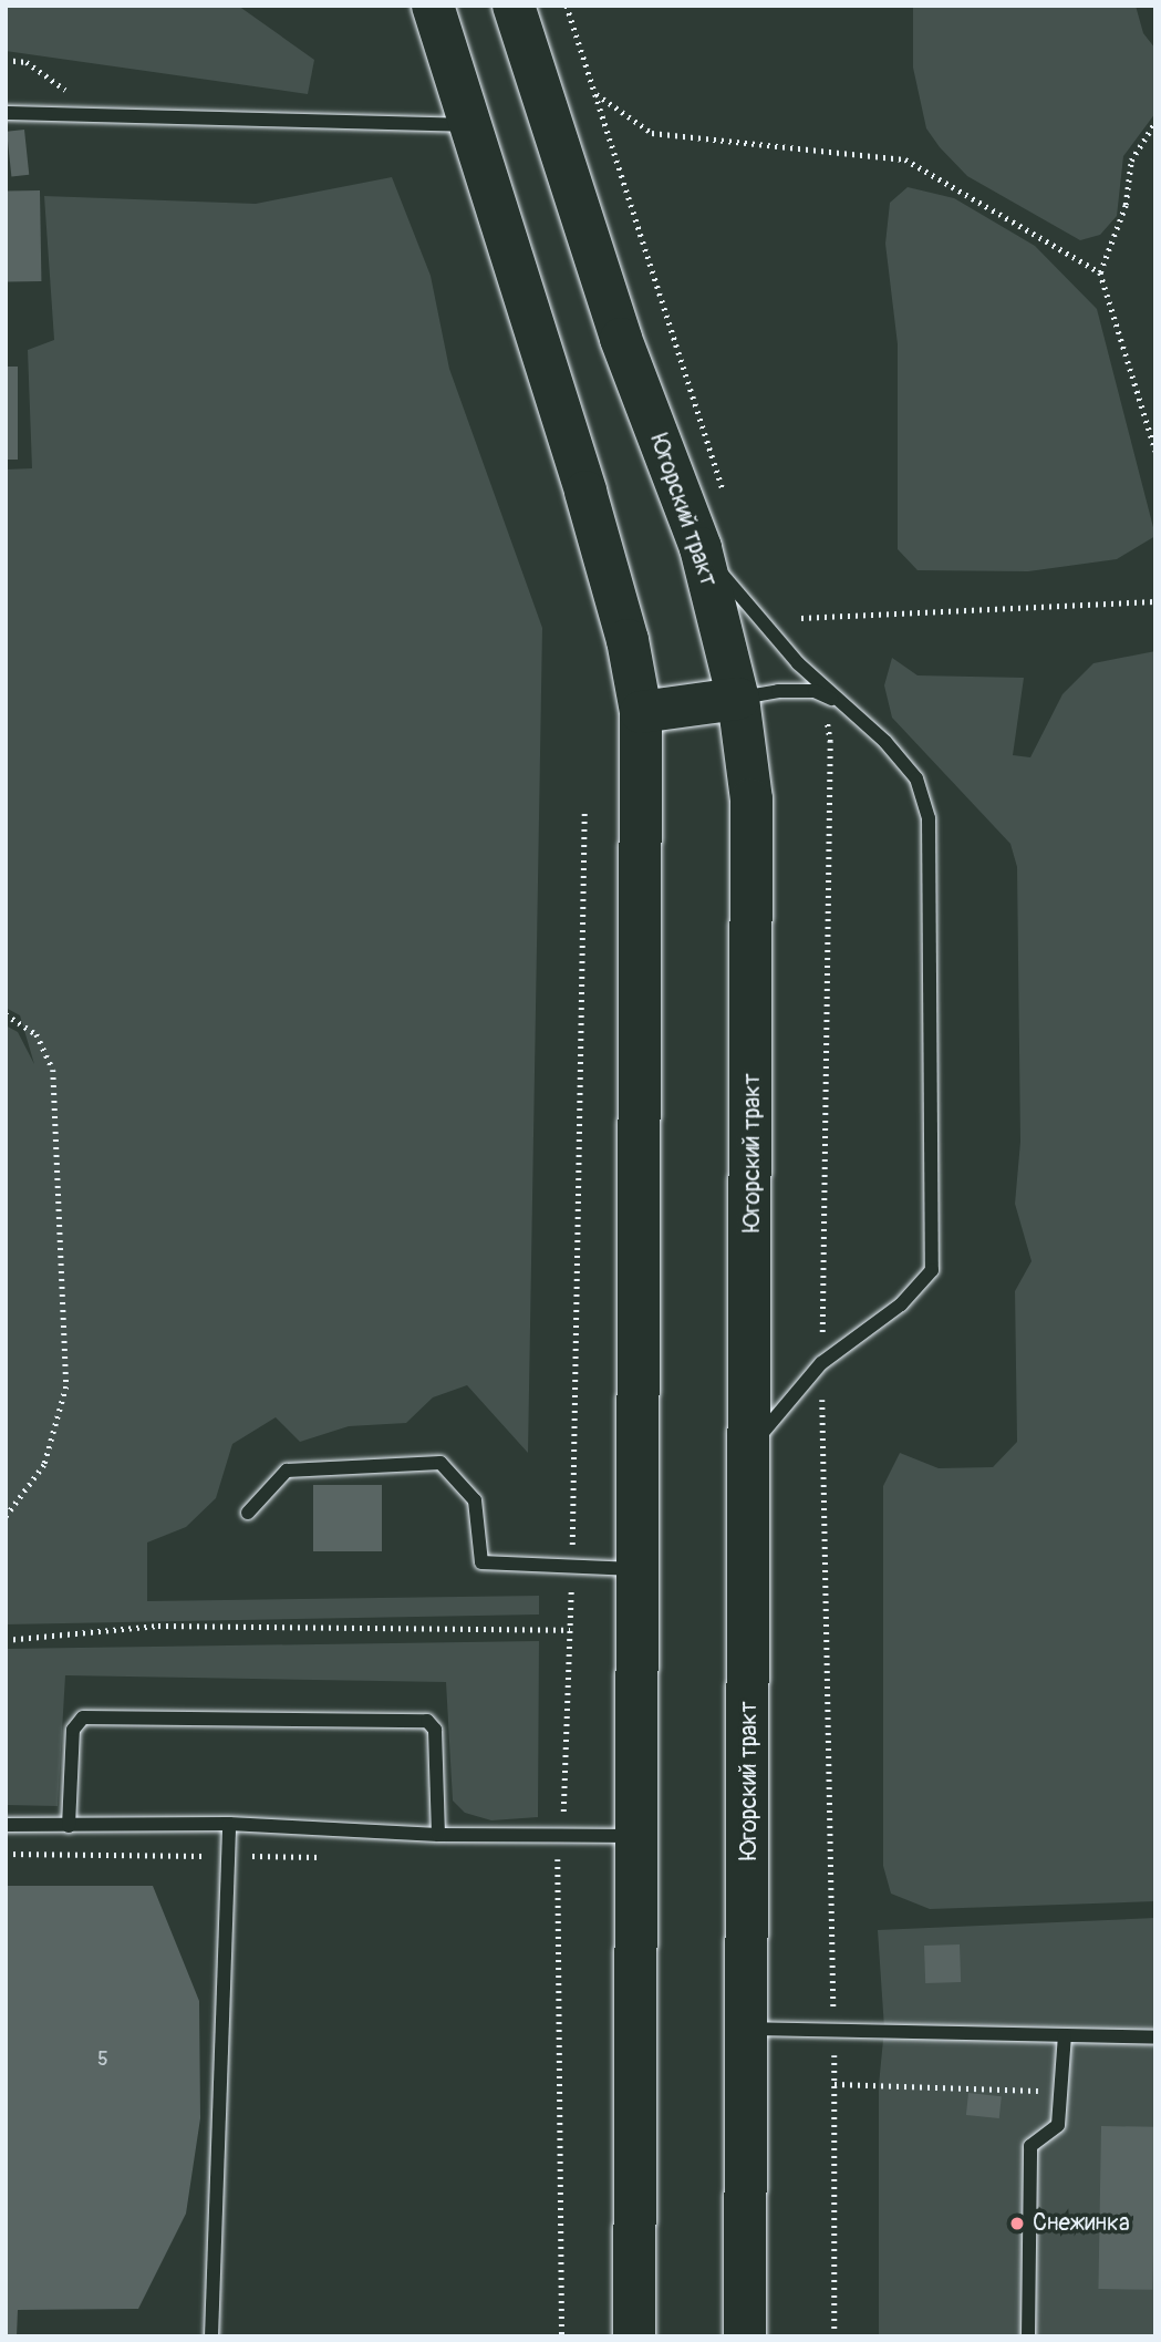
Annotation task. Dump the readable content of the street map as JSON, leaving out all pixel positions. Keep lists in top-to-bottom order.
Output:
{
  "streets": {
    "main road": ["Югорский тракт"]
  },
  "places": ["Снежинка"],
  "house_numbers": ["5"]
}
